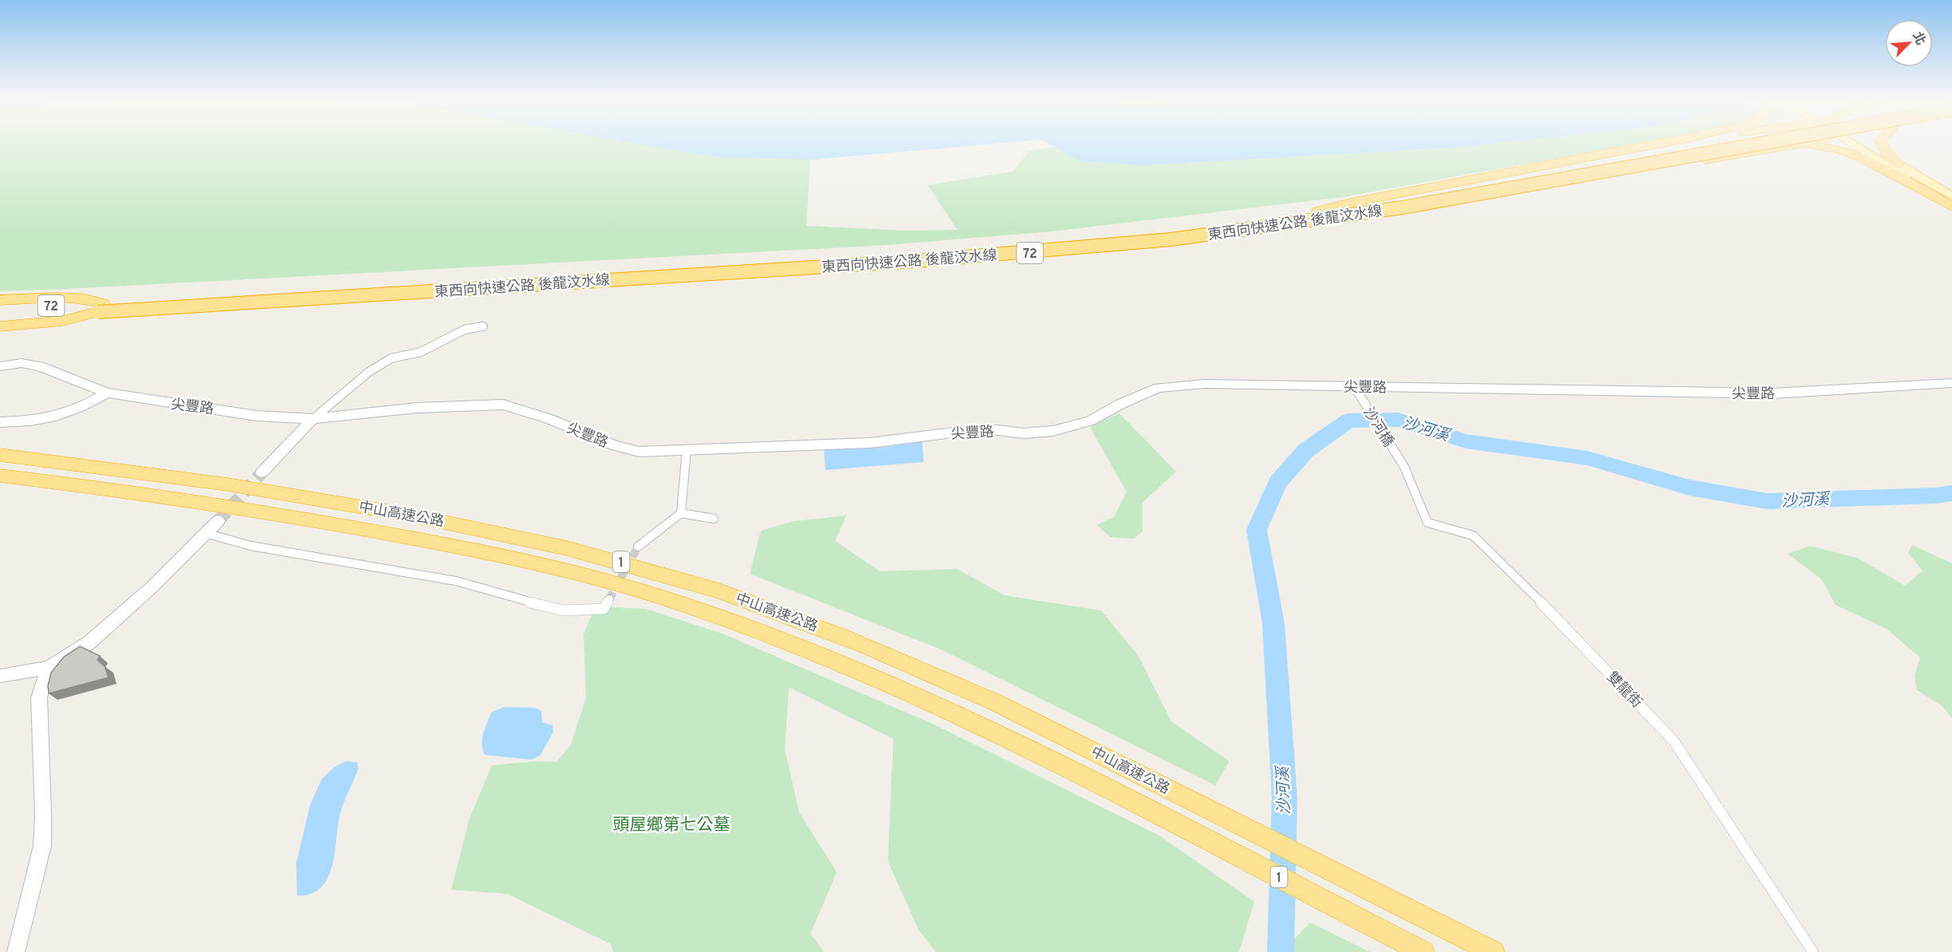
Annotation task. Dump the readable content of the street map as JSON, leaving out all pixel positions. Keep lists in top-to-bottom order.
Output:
{
  "streets": {
    "highway": [
      "東西向快速公路 後龍汶水線",
      "72",
      "中山高速公路",
      "1"
    ],
    "street": ["尖豐路", "沙河橋", "雙龍街"]
  },
  "crossings": [
    ["尖豐路", "沙河橋"],
    ["沙河橋", "雙龍街"]
  ],
  "water": ["沙河溪"],
  "parks": ["頭屋鄉第七公墓"],
  "north": "top right"
}
